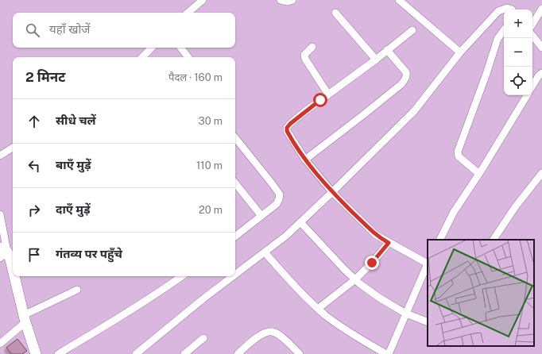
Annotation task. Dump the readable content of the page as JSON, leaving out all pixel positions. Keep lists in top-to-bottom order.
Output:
{
  "page": {
    "map_buttons": ["+", "−"],
    "search": "यहाँ खोजें",
    "heading": ["2 मिनट", "पैदल · 160 m"],
    "list": [
      ["सीधे चलें", "30 m"],
      ["बाएँ मुड़ें", "110 m"],
      ["दाएँ मुड़ें", "20 m"],
      "गंतव्य पर पहुँचे"
    ]
  }
}
